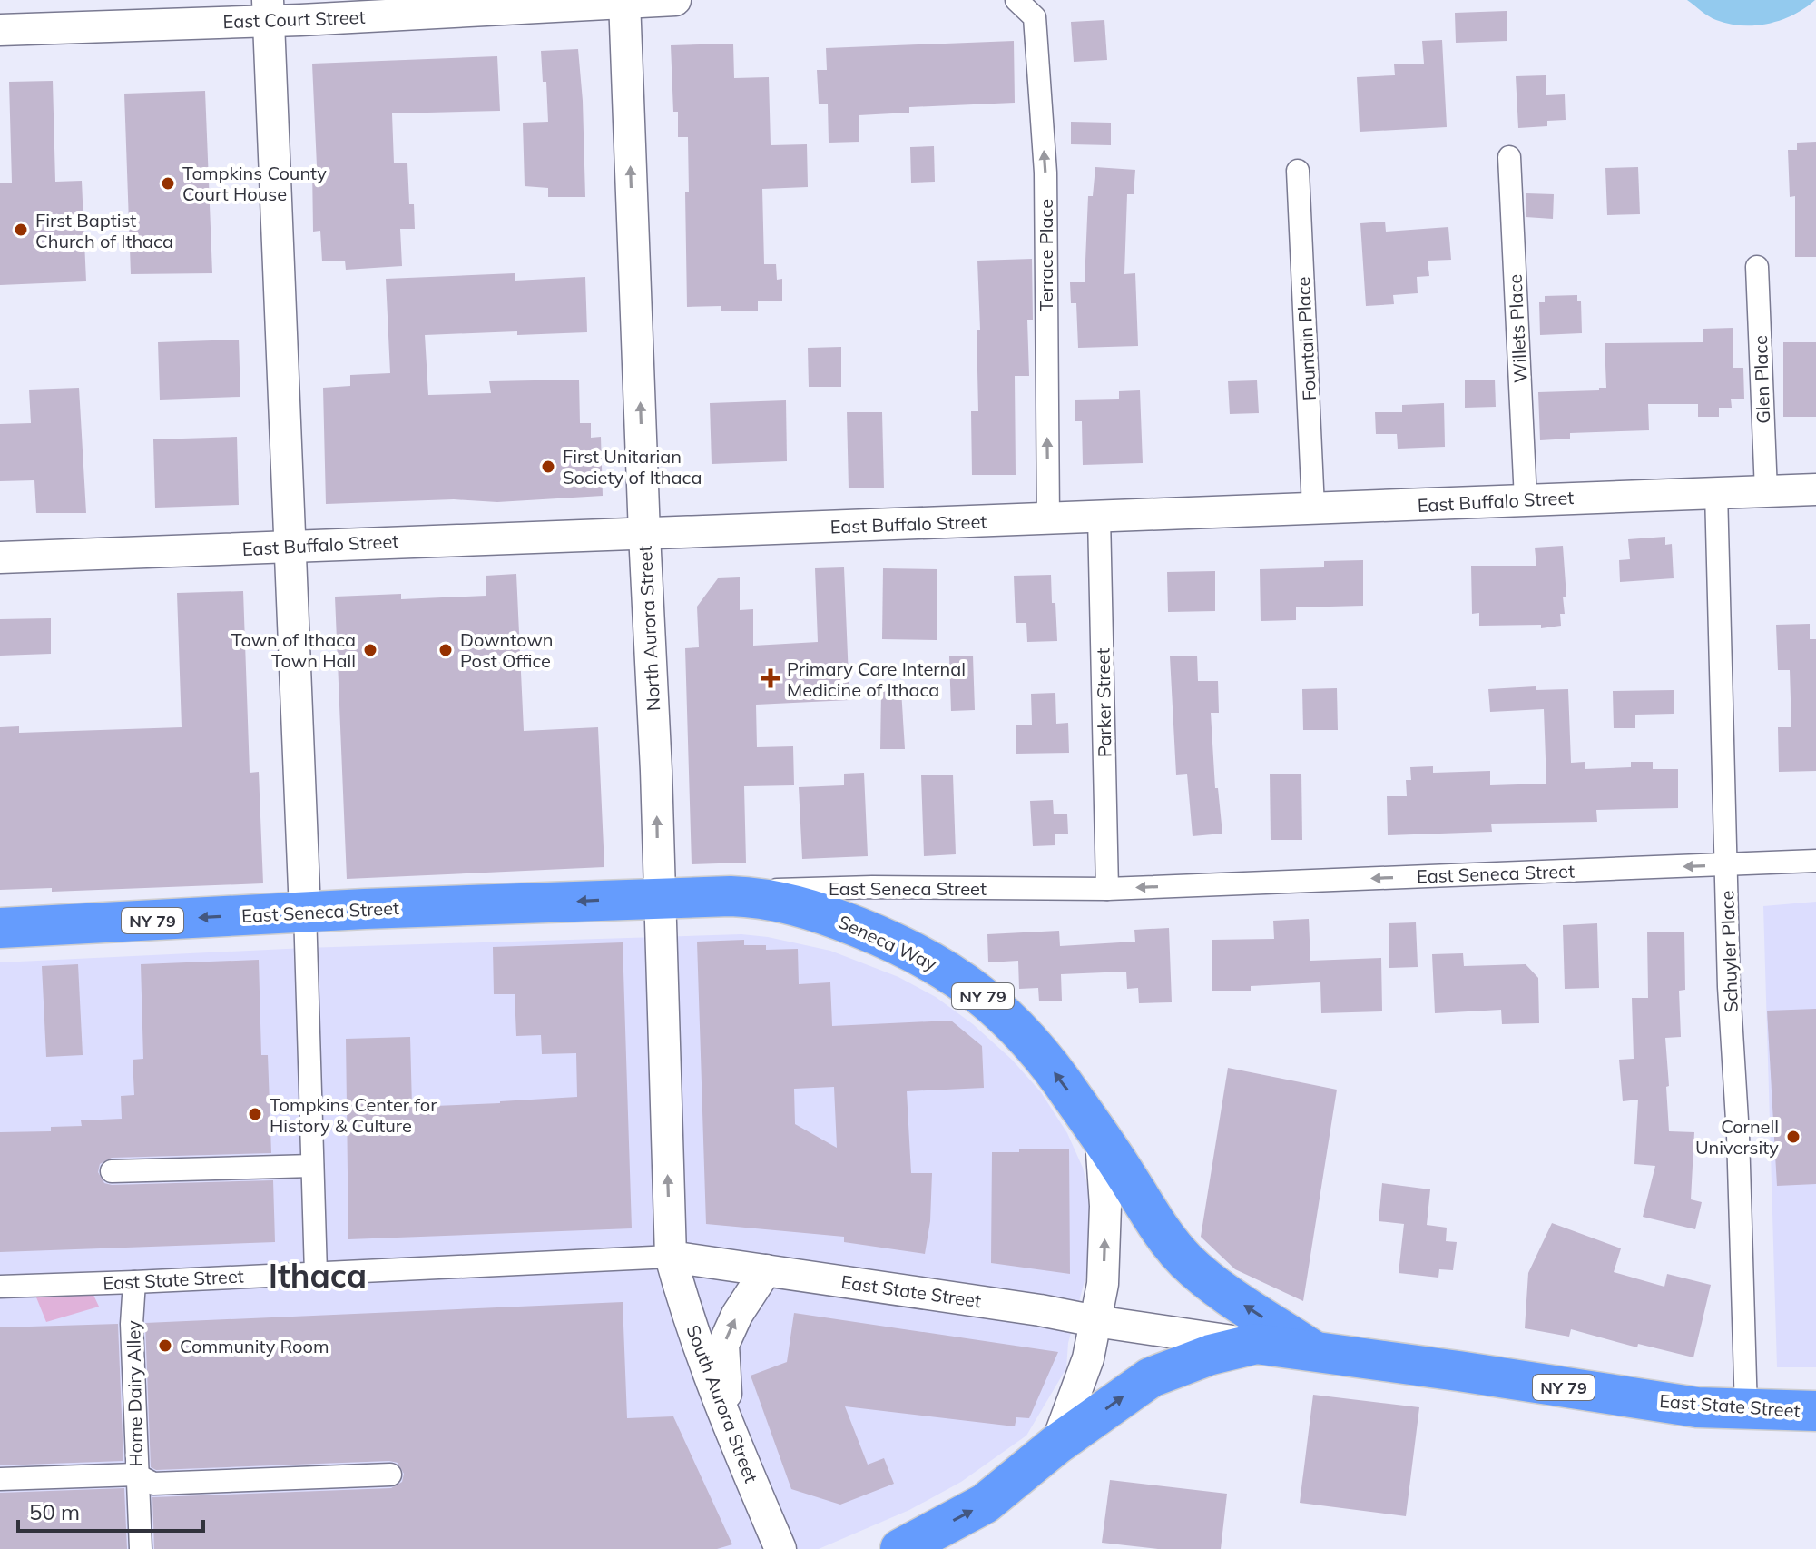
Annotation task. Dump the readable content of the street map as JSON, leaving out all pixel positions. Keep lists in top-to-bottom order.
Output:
{
  "streets": {
    "highway": [
      "East Seneca Street",
      "NY 79",
      "Seneca Way",
      "East State Street"
    ],
    "street": [
      "East Court Street",
      "Terrace Place",
      "Willets Place",
      "Fountain Place",
      "Glen Place",
      "East Buffalo Street",
      "North Aurora Street",
      "Parker Street",
      "Schuyler Place",
      "Home Dairy Alley",
      "South Aurora Street"
    ]
  },
  "crossings": [
    ["East Court Street", "North Aurora Street"],
    ["Terrace Place", "East Buffalo Street"],
    ["Willets Place", "East Buffalo Street"],
    ["Fountain Place", "East Buffalo Street"],
    ["Glen Place", "East Buffalo Street"],
    ["East Buffalo Street", "North Aurora Street"],
    ["East Buffalo Street", "Parker Street"],
    ["East Buffalo Street", "Schuyler Place"],
    ["North Aurora Street", "East Seneca Street"],
    ["North Aurora Street", "East State Street"],
    ["North Aurora Street", "South Aurora Street"],
    ["Parker Street", "East Seneca Street"],
    ["East Seneca Street", "Seneca Way"],
    ["East Seneca Street", "Schuyler Place"],
    ["NY 79", "East State Street"],
    ["Seneca Way", "East State Street"],
    ["Schuyler Place", "East State Street"],
    ["East State Street", "Home Dairy Alley"],
    ["East State Street", "South Aurora Street"]
  ],
  "one_way": [
    "Terrace Place",
    "North Aurora Street",
    "East Seneca Street",
    "Seneca Way"
  ],
  "districts": ["Ithaca"],
  "places": {
    "other": [
      "Tompkins County Court House",
      "First Baptist Church of Ithaca",
      "First Unitarian Society of Ithaca",
      "Town of Ithaca Town Hall",
      "Downtown Post Office",
      "Tompkins Center for History & Culture",
      "Cornell University",
      "Community Room"
    ],
    "health": ["Primary Care Internal Medicine of Ithaca"]
  },
  "scale_bar": "50 m"
}
